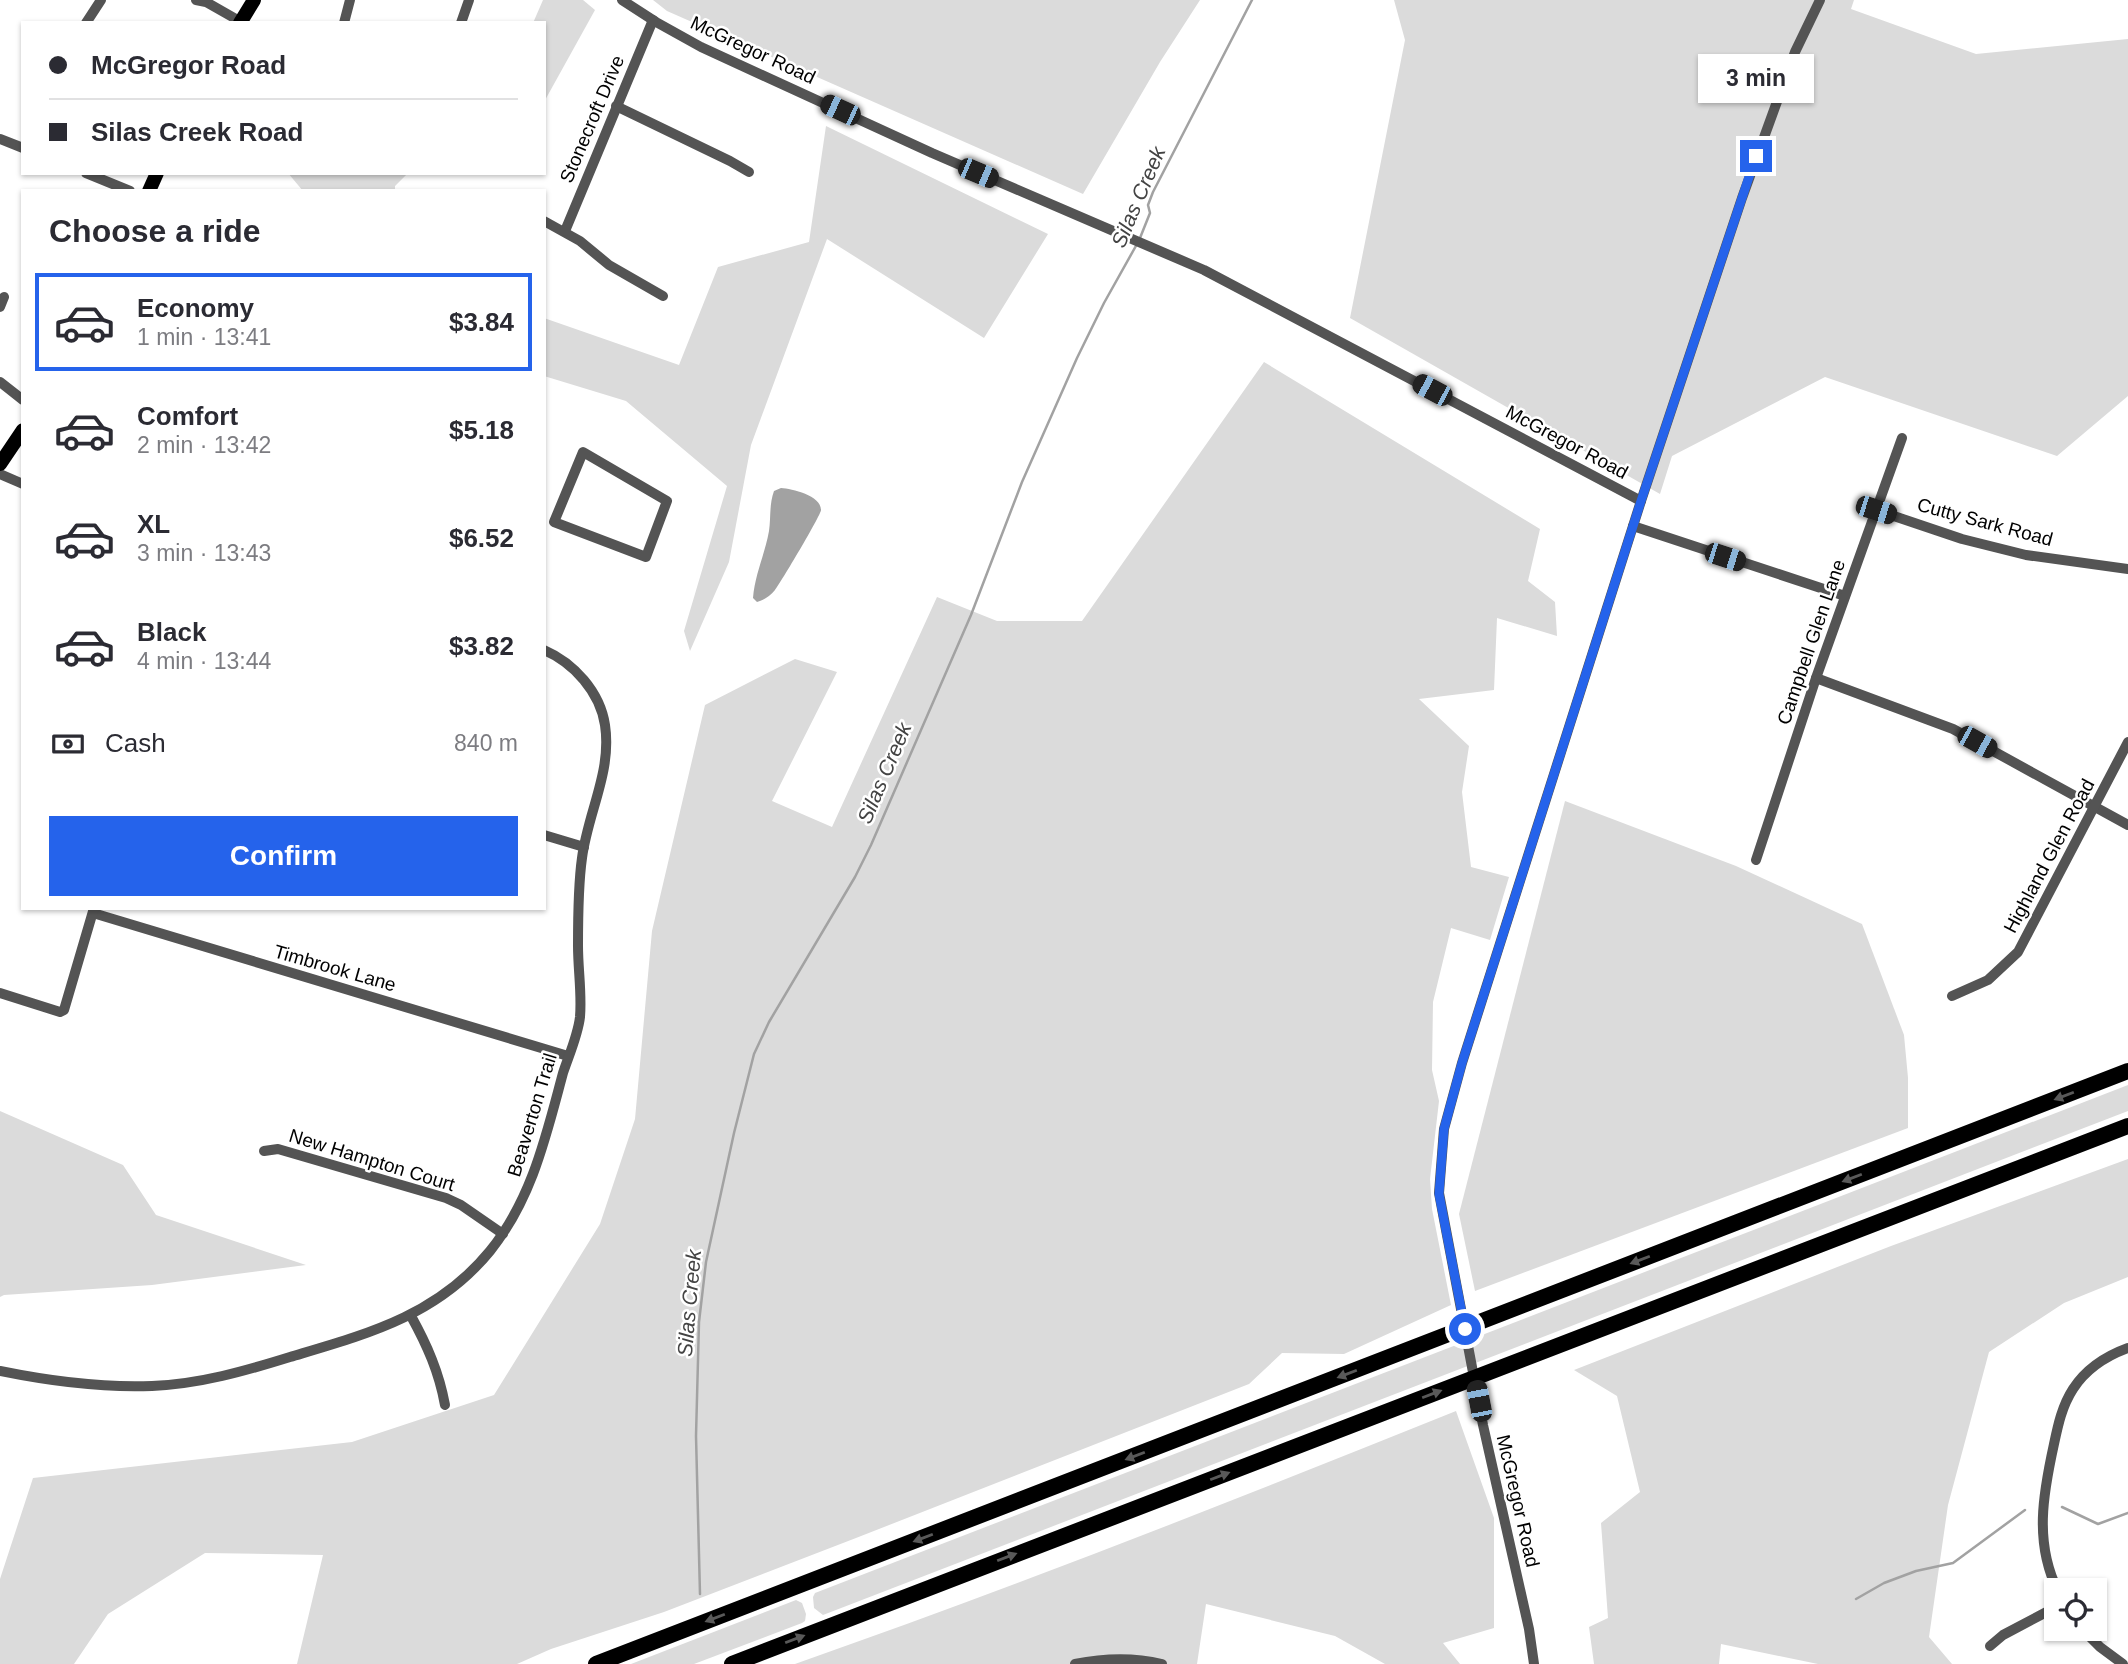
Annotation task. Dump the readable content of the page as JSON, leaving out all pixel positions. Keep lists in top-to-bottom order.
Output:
{
  "streets": {
    "street": [
      "McGregor Road",
      "Stonecroft Drive",
      "Cutty Sark Road",
      "Campbell Glen Lane",
      "Highland Glen Road",
      "Timbrook Lane",
      "Beaverton Trail",
      "New Hampton Court"
    ]
  },
  "crossings": [
    ["McGregor Road", "Stonecroft Drive"],
    ["Cutty Sark Road", "Campbell Glen Lane"],
    ["Timbrook Lane", "Beaverton Trail"],
    ["Beaverton Trail", "New Hampton Court"]
  ],
  "water": ["Silas Creek"],
  "page": {
    "banner": ["McGregor Road", "Silas Creek Road"],
    "bubble": "3 min",
    "heading": "Choose a ride",
    "list": [
      {
        "name": "Economy",
        "note": "1 min · 13:41",
        "value": "$3.84"
      },
      {
        "name": "Comfort",
        "note": "2 min · 13:42",
        "value": "$5.18"
      },
      {
        "name": "XL",
        "note": "3 min · 13:43",
        "value": "$6.52"
      },
      {
        "name": "Black",
        "note": "4 min · 13:44",
        "value": "$3.82"
      }
    ],
    "pay": ["Cash", "840 m"],
    "buttons": "Confirm"
  }
}
